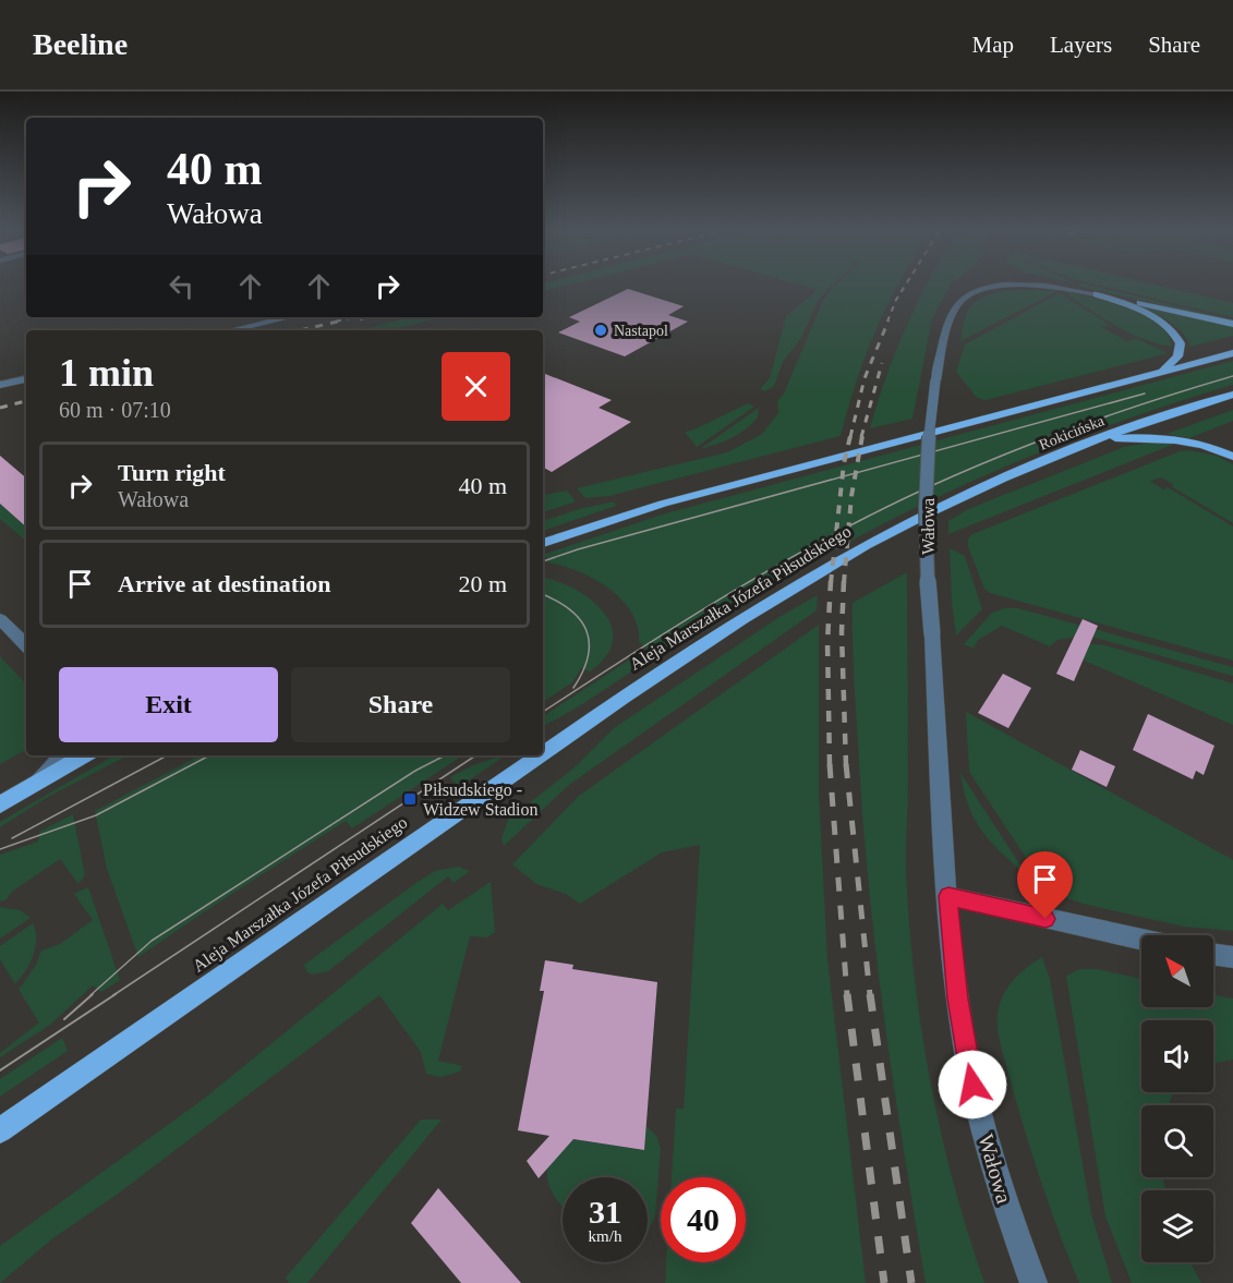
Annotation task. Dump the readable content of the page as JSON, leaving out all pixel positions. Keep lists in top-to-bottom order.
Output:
{
  "streets": {
    "main road": ["Rokicińska", "Aleja Marszałka Józefa Piłsudskiego"],
    "street": ["Wałowa"]
  },
  "crossings": [
    ["Rokicińska", "Aleja Marszałka Józefa Piłsudskiego"]
  ],
  "places": {
    "other": ["Nastapol"],
    "transit": ["Piłsudskiego - Widzew Stadion"]
  },
  "north": "top left",
  "page": {
    "header": "Beeline",
    "nav": ["Map", "Layers", "Share"],
    "turn": ["40 m", "Wałowa"],
    "heading": ["1 min", "60 m · 07:10"],
    "list": [
      {
        "name": "Turn right",
        "note": "Wałowa",
        "value": "40 m"
      },
      {
        "name": "Arrive at destination",
        "value": "20 m"
      }
    ],
    "buttons": ["Exit", "Share"],
    "speed": "31 km/h",
    "limit": "40"
  }
}
